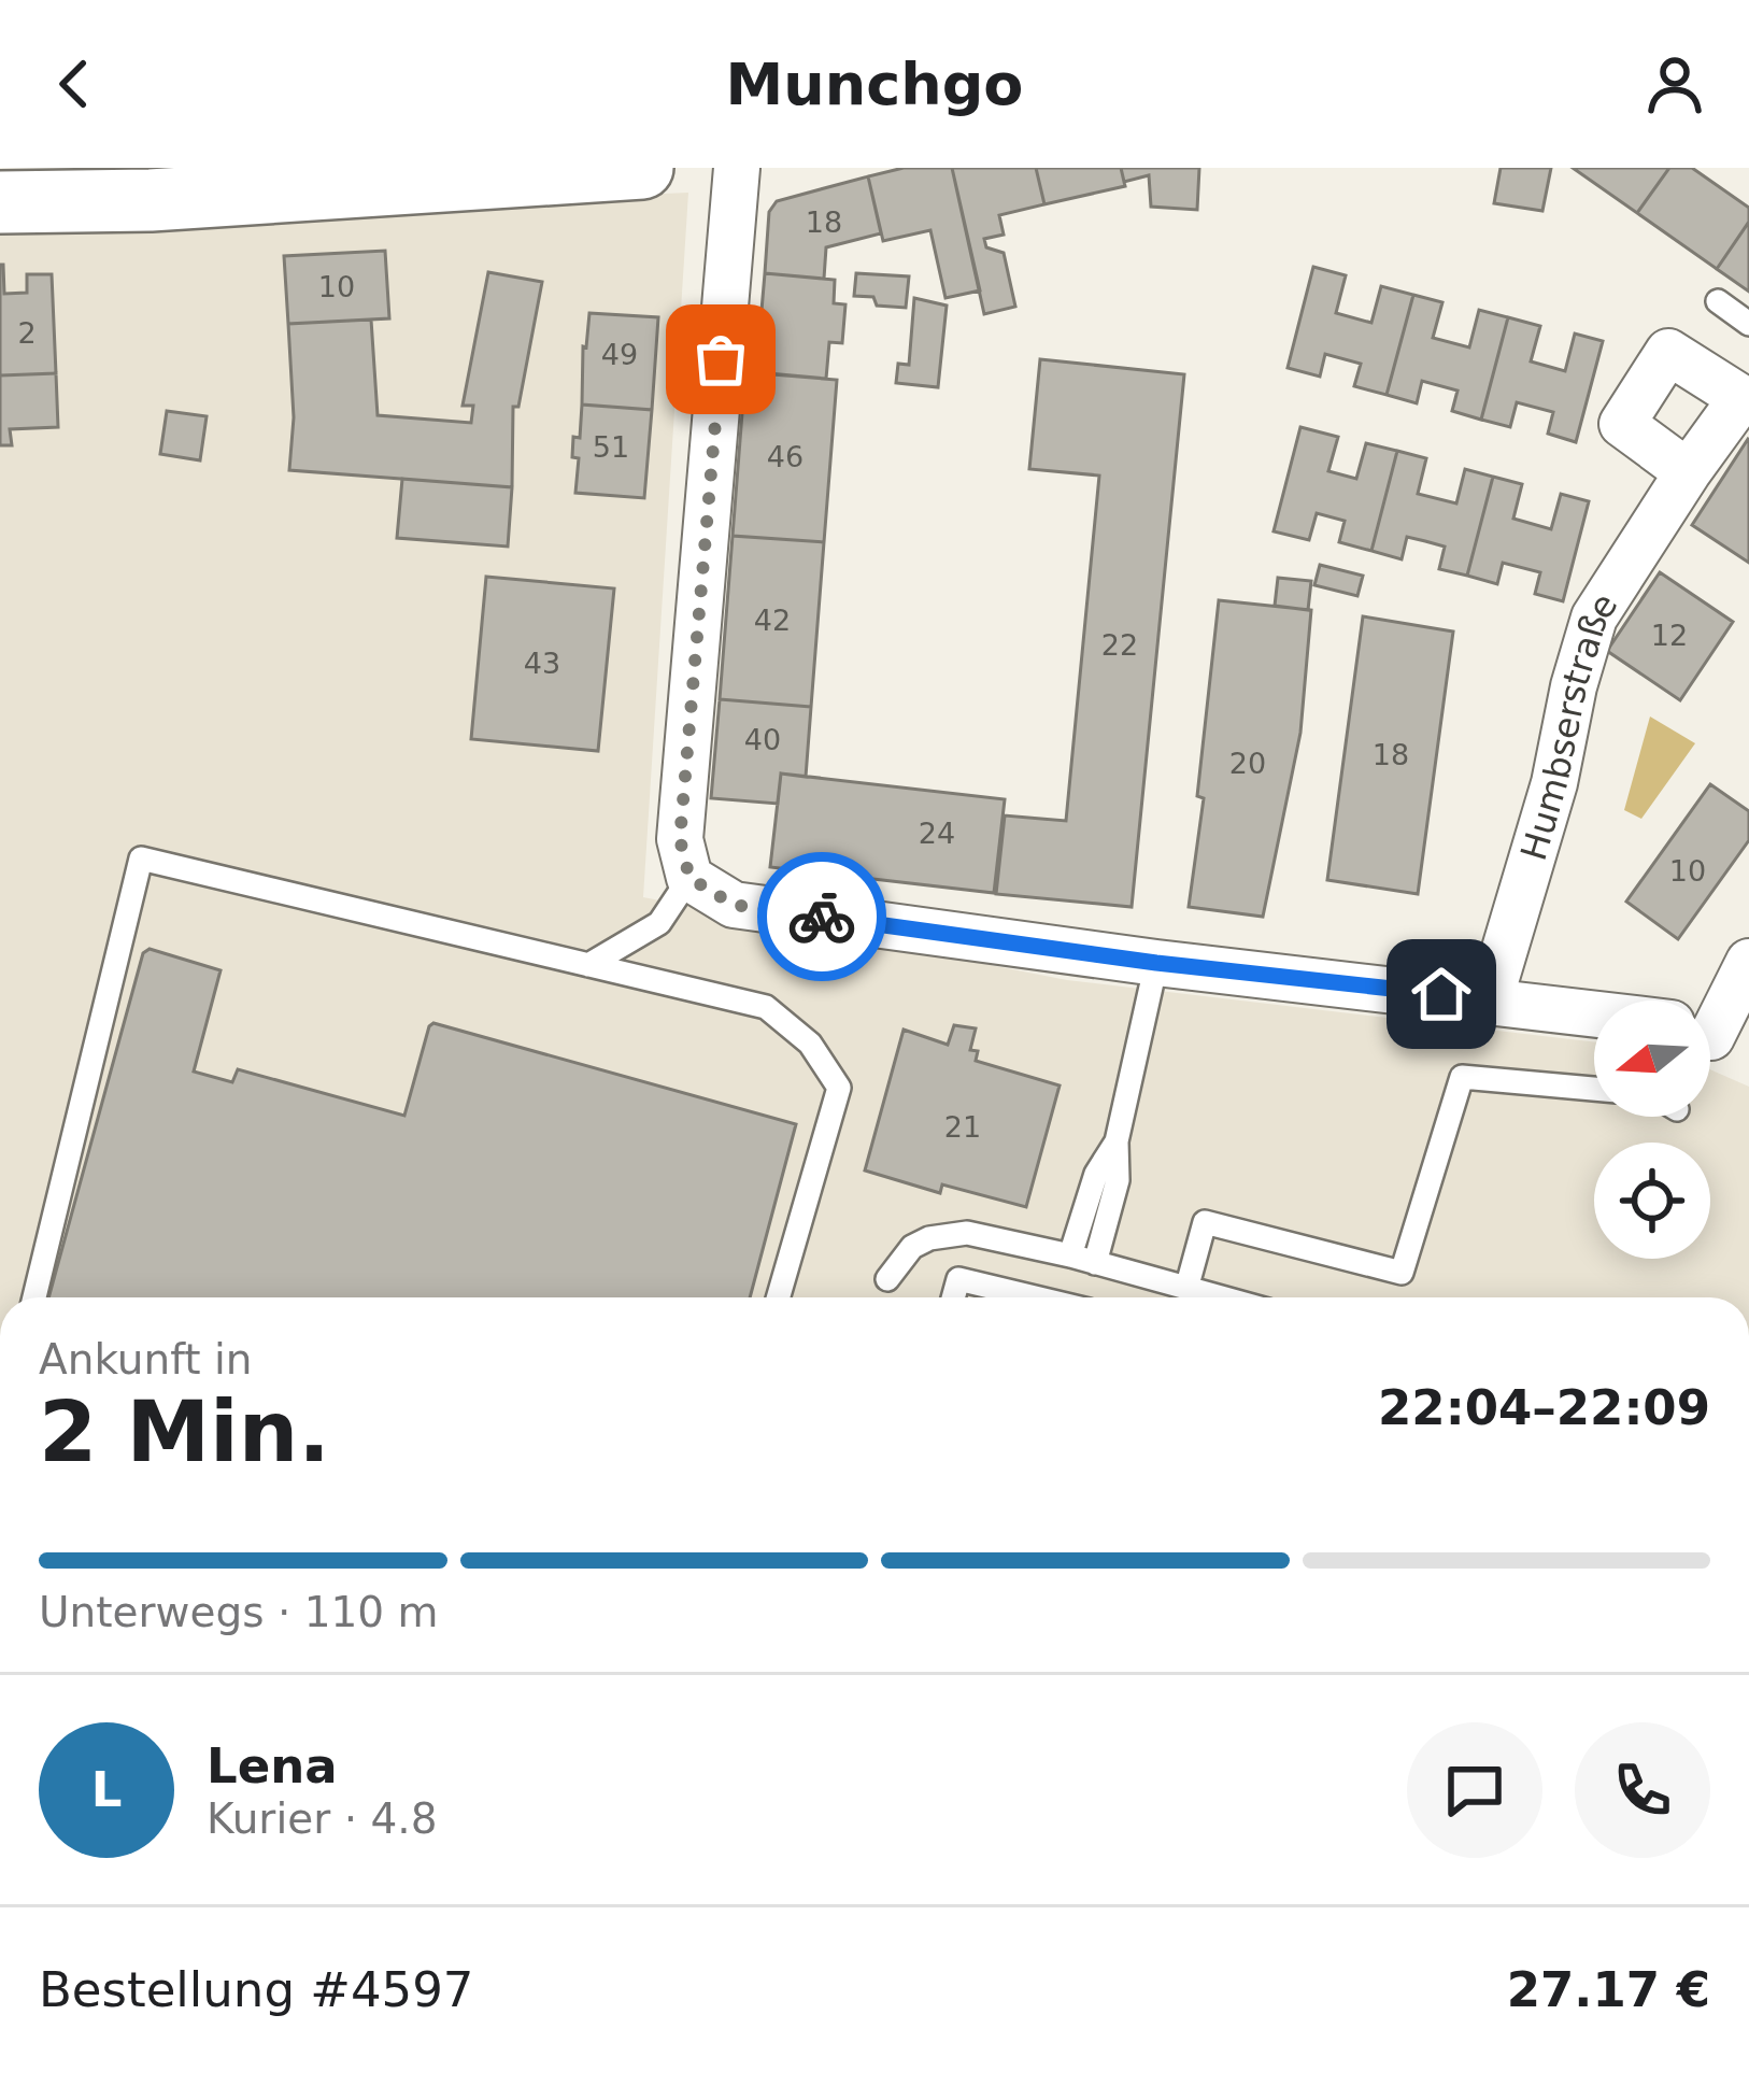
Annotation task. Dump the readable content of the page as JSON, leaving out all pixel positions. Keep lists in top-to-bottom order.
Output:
{
  "streets": {
    "street": ["Humbserstraße"]
  },
  "house_numbers": [
    "18",
    "10",
    "2",
    "49",
    "51",
    "46",
    "42",
    "12",
    "22",
    "43",
    "40",
    "18",
    "20",
    "24",
    "10",
    "21"
  ],
  "north": "left",
  "page": {
    "header": "Munchgo",
    "heading": ["2 Min.", "Ankunft in", "22:04–22:09"],
    "panel": [
      "Lena",
      "Kurier · 4.8",
      "Bestellung #4597",
      "27.17 €"
    ],
    "bar": "Unterwegs · 110 m",
    "round": "L"
  }
}
